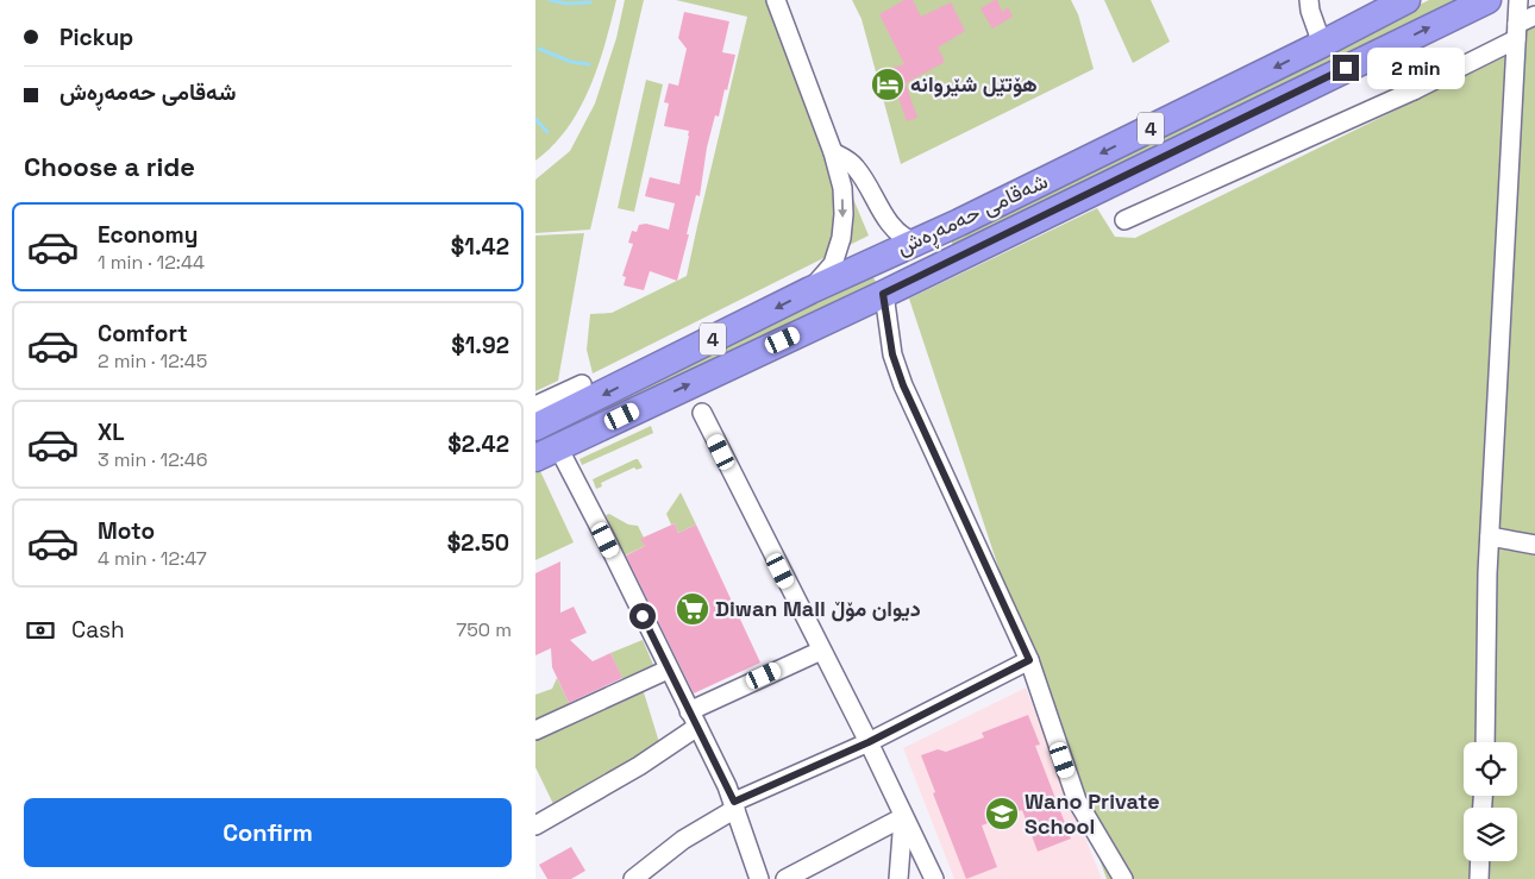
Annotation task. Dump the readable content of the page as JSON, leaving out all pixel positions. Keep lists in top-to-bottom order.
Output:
{
  "streets": {
    "highway": ["4", "شەقامی حەمەڕەش"]
  },
  "places": {
    "hotel": ["هۆتێل شێروانە"],
    "supermarket": ["Diwan Mall دیوان مۆڵ"],
    "school or university": ["Wano Private School"]
  },
  "page": {
    "banner": ["Pickup", "شەقامی حەمەڕەش"],
    "bubble": "2 min",
    "heading": "Choose a ride",
    "list": [
      {
        "name": "Economy",
        "note": "1 min · 12:44",
        "value": "$1.42"
      },
      {
        "name": "Comfort",
        "note": "2 min · 12:45",
        "value": "$1.92"
      },
      {
        "name": "XL",
        "note": "3 min · 12:46",
        "value": "$2.42"
      },
      {
        "name": "Moto",
        "note": "4 min · 12:47",
        "value": "$2.50"
      }
    ],
    "pay": ["Cash", "750 m"],
    "buttons": "Confirm"
  }
}
